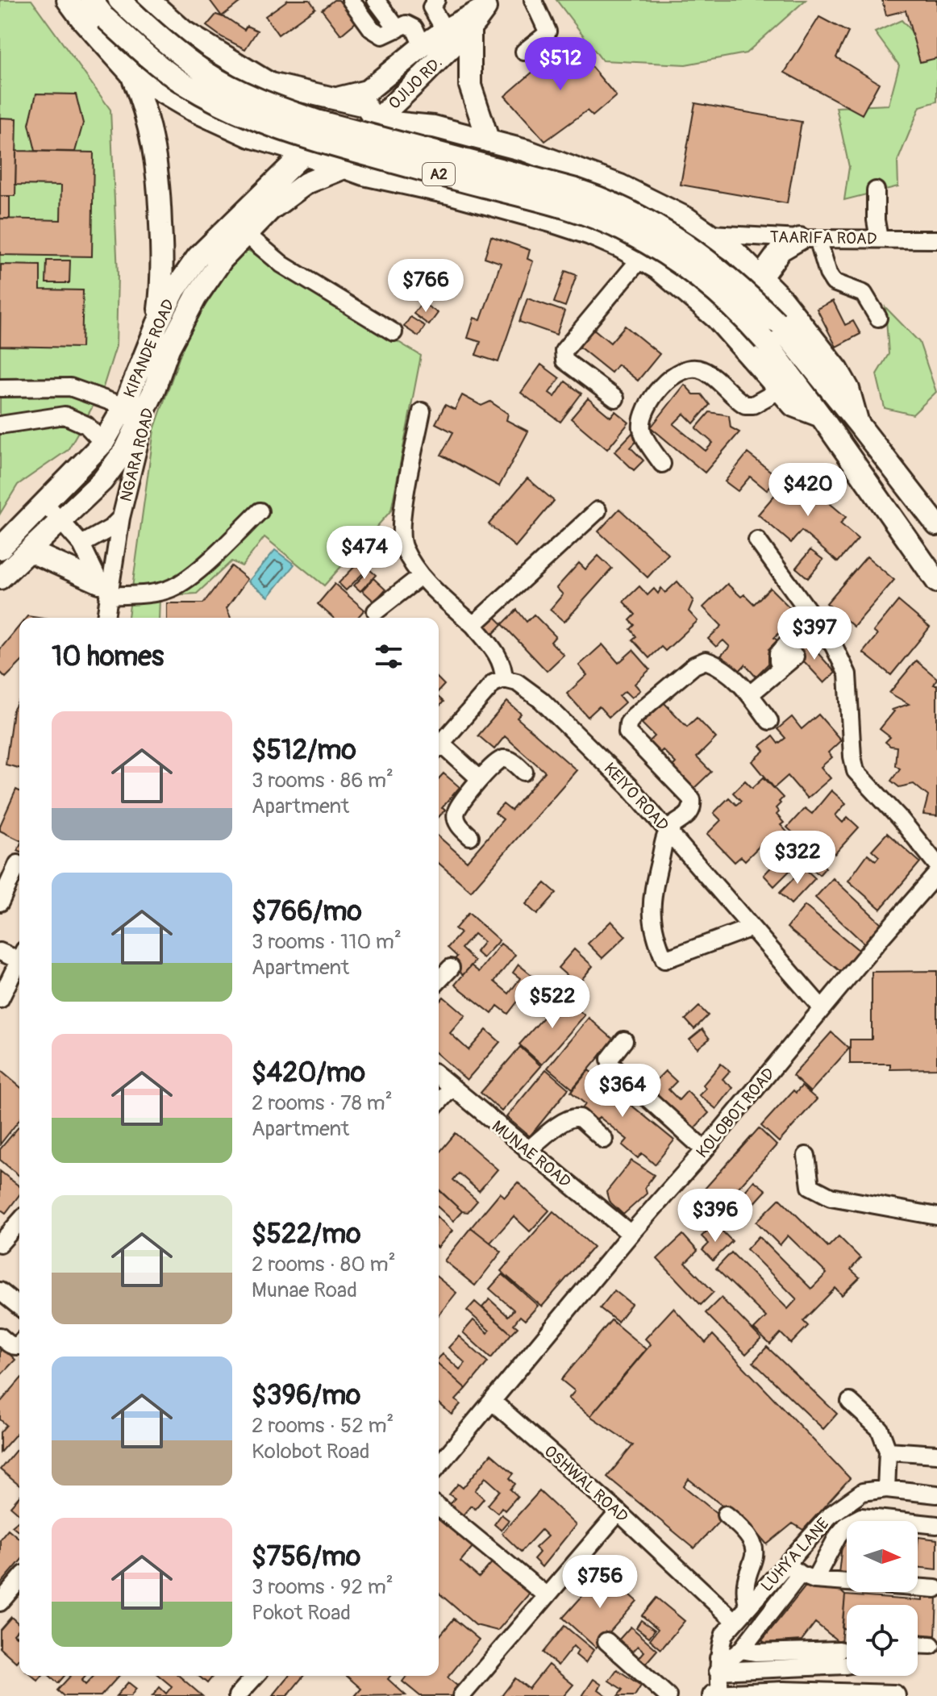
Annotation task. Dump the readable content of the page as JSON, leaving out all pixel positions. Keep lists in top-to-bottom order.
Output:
{
  "streets": {
    "main road": ["OJIJO RD.", "A2", "KIPANDE ROAD"],
    "street": [
      "TAARIFA ROAD",
      "NGARA ROAD",
      "KEIYO ROAD",
      "KOLOBOT ROAD",
      "MUNAE ROAD",
      "OSHWAL ROAD",
      "LUHYA LANE"
    ]
  },
  "crossings": [
    ["OJIJO RD.", "KIPANDE ROAD"],
    ["OJIJO RD.", "NGARA ROAD"],
    ["KIPANDE ROAD", "NGARA ROAD"],
    ["KEIYO ROAD", "KOLOBOT ROAD"],
    ["KOLOBOT ROAD", "MUNAE ROAD"],
    ["KOLOBOT ROAD", "OSHWAL ROAD"],
    ["OSHWAL ROAD", "LUHYA LANE"]
  ],
  "north": "right",
  "page": {
    "price": [
      "$512",
      "$766",
      "$420",
      "$474",
      "$397",
      "$322",
      "$522",
      "$364",
      "$396",
      "$756"
    ],
    "heading": "10 homes",
    "list": [
      {
        "name": "$512/mo",
        "note": "3 rooms · 86 m² · Apartment"
      },
      {
        "name": "$766/mo",
        "note": "3 rooms · 110 m² · Apartment"
      },
      {
        "name": "$420/mo",
        "note": "2 rooms · 78 m² · Apartment"
      },
      {
        "name": "$522/mo",
        "note": "2 rooms · 80 m² · Munae Road"
      },
      {
        "name": "$396/mo",
        "note": "2 rooms · 52 m² · Kolobot Road"
      },
      {
        "name": "$756/mo",
        "note": "3 rooms · 92 m² · Pokot Road"
      }
    ]
  }
}
